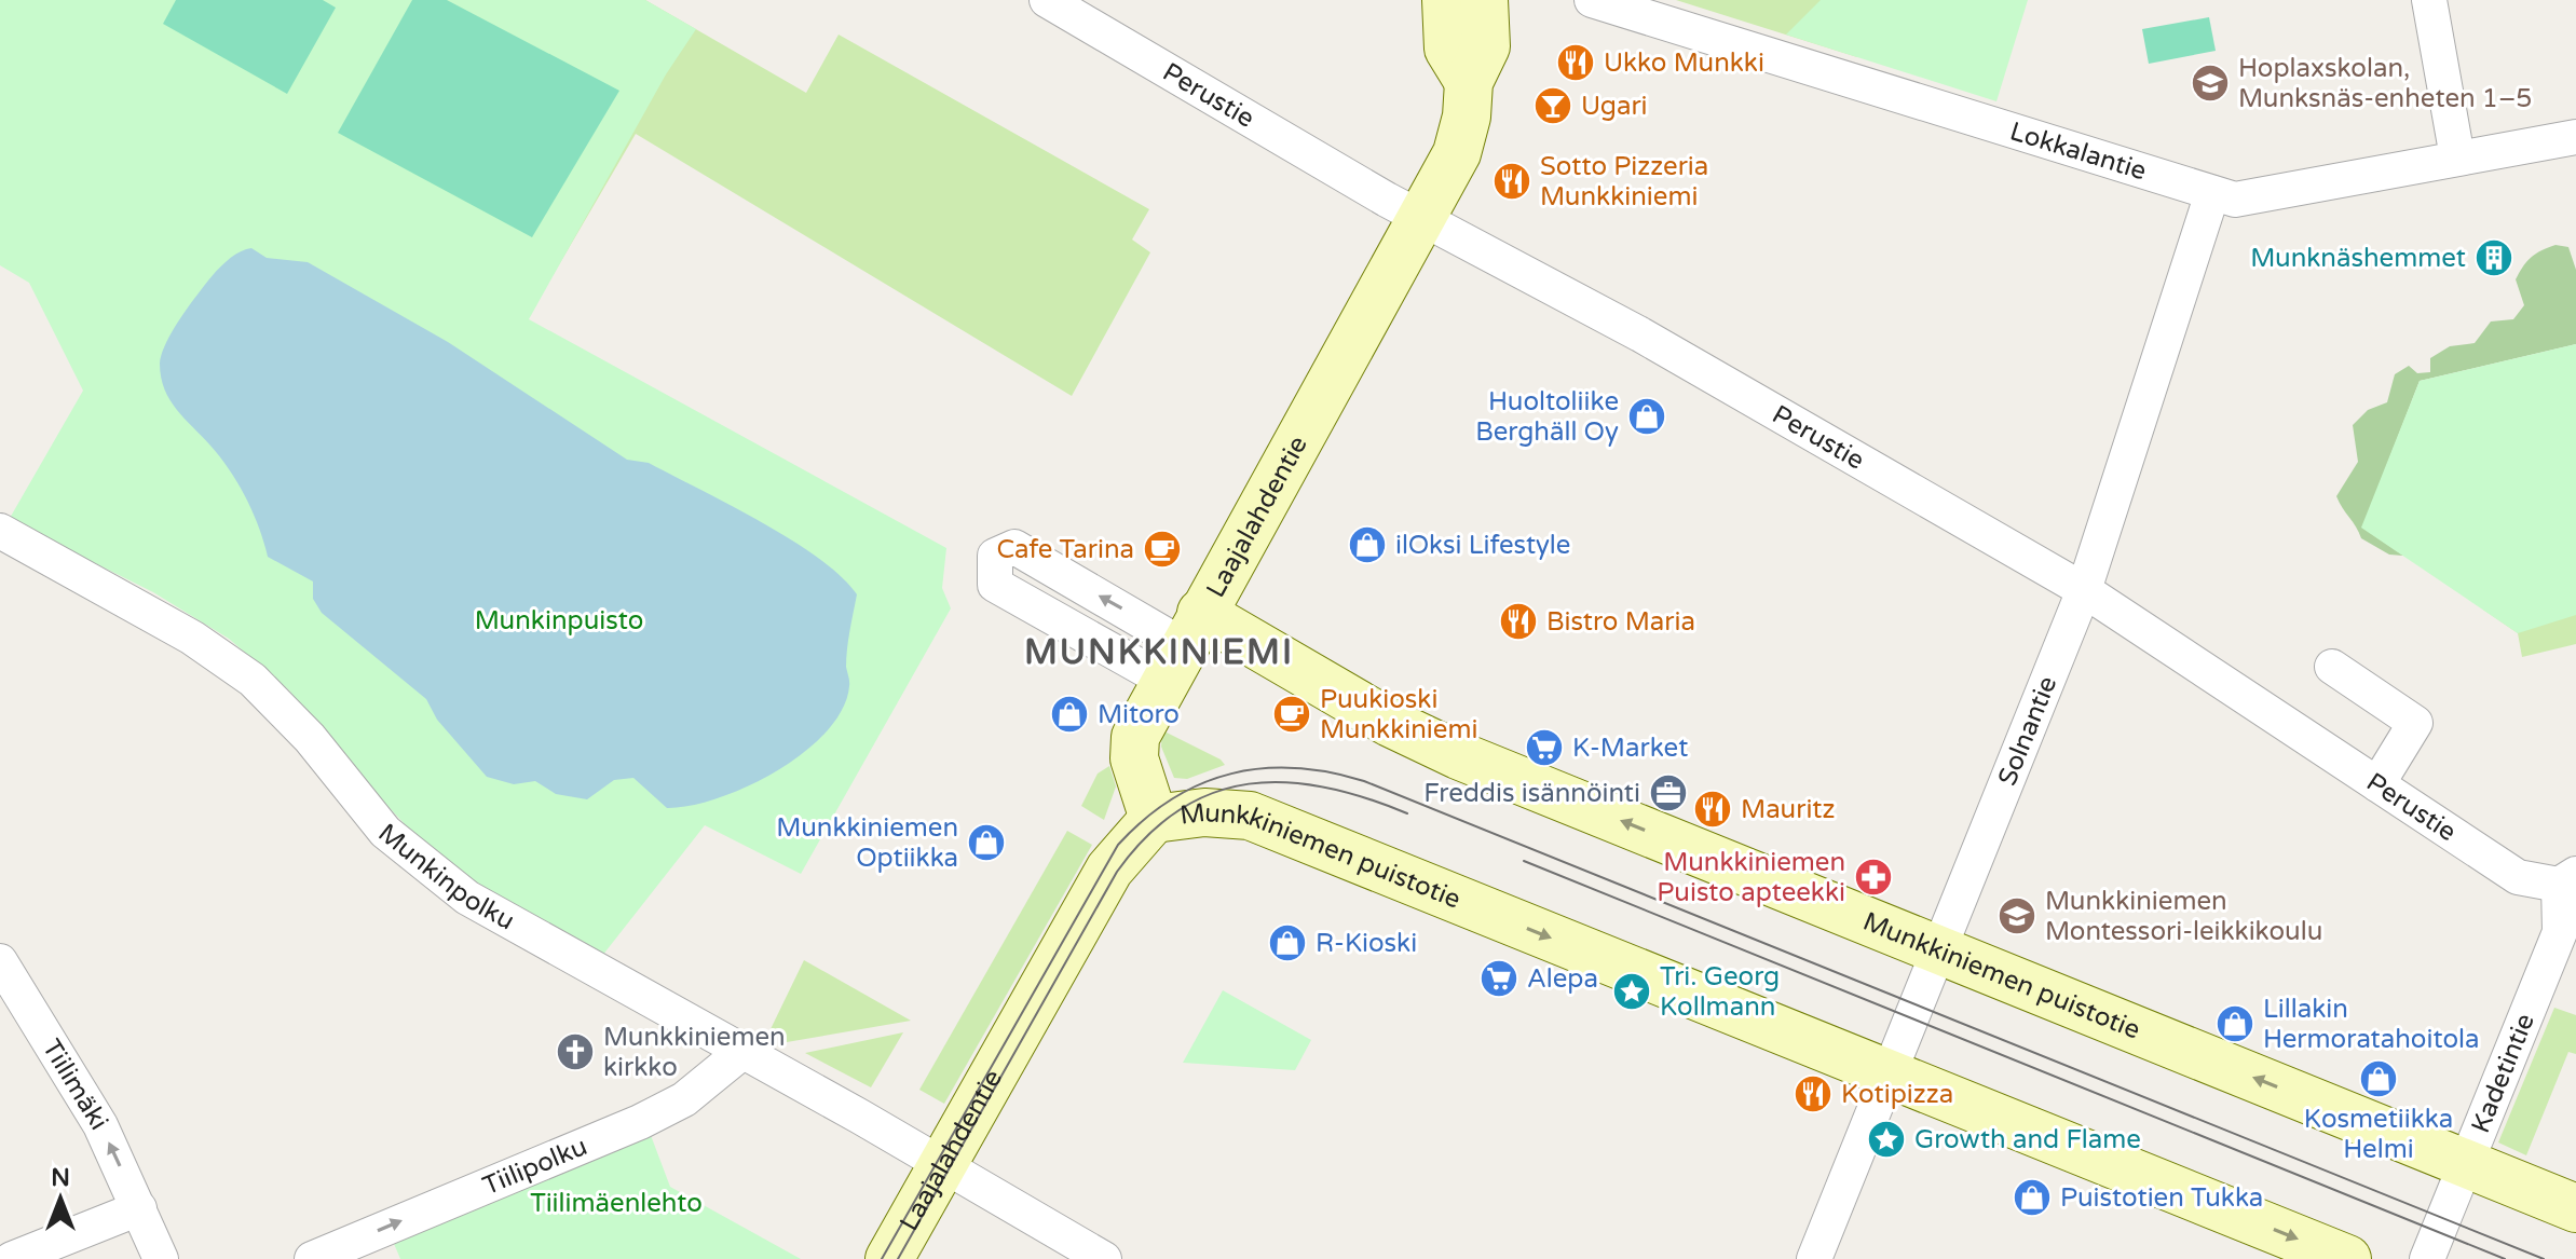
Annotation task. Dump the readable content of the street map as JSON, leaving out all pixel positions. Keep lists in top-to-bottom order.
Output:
{
  "streets": {
    "street": [
      "Perustie",
      "Lokkalantie",
      "Laajalahdentie",
      "Solnantie",
      "Munkkiniemen puistotie",
      "Munkinpolku",
      "Kadetintie",
      "Tiilimäki",
      "Tiilipolku"
    ]
  },
  "crossings": [
    ["Perustie", "Laajalahdentie"],
    ["Perustie", "Solnantie"],
    ["Perustie", "Kadetintie"],
    ["Lokkalantie", "Solnantie"],
    ["Laajalahdentie", "Munkkiniemen puistotie"],
    ["Laajalahdentie", "Munkinpolku"],
    ["Solnantie", "Munkkiniemen puistotie"],
    ["Munkkiniemen puistotie", "Kadetintie"],
    ["Munkinpolku", "Tiilipolku"]
  ],
  "one_way": ["Tiilimäki", "Tiilipolku"],
  "districts": ["MUNKKINIEMI"],
  "parks": ["Munkinpuisto", "Tiilimäenlehto"],
  "places": {
    "restaurant": [
      "Ukko Munkki",
      "Sotto Pizzeria Munkkiniemi",
      "Bistro Maria",
      "Mauritz",
      "Kotipizza"
    ],
    "school or university": ["Hoplaxskolan, Munksnäs-enheten 1–5", "Munkkiniemen Montessori-leikkikoulu"],
    "bar": ["Ugari"],
    "building": ["Munknäshemmet"],
    "shop": [
      "Huoltoliike Berghäll Oy",
      "ilOksi Lifestyle",
      "Mitoro",
      "Munkkiniemen Optiikka",
      "R-Kioski",
      "Lillakin Hermoratahoitola",
      "Kosmetiikka Helmi",
      "Puistotien Tukka"
    ],
    "cafe": ["Cafe Tarina", "Puukioski Munkkiniemi"],
    "supermarket": ["K-Market", "Alepa"],
    "office": ["Freddis isännöinti"],
    "pharmacy": ["Munkkiniemen Puisto apteekki"],
    "place": ["Tri. Georg Kollmann", "Growth and Flame"],
    "church": ["Munkkiniemen kirkko"]
  },
  "north": "top"
}
